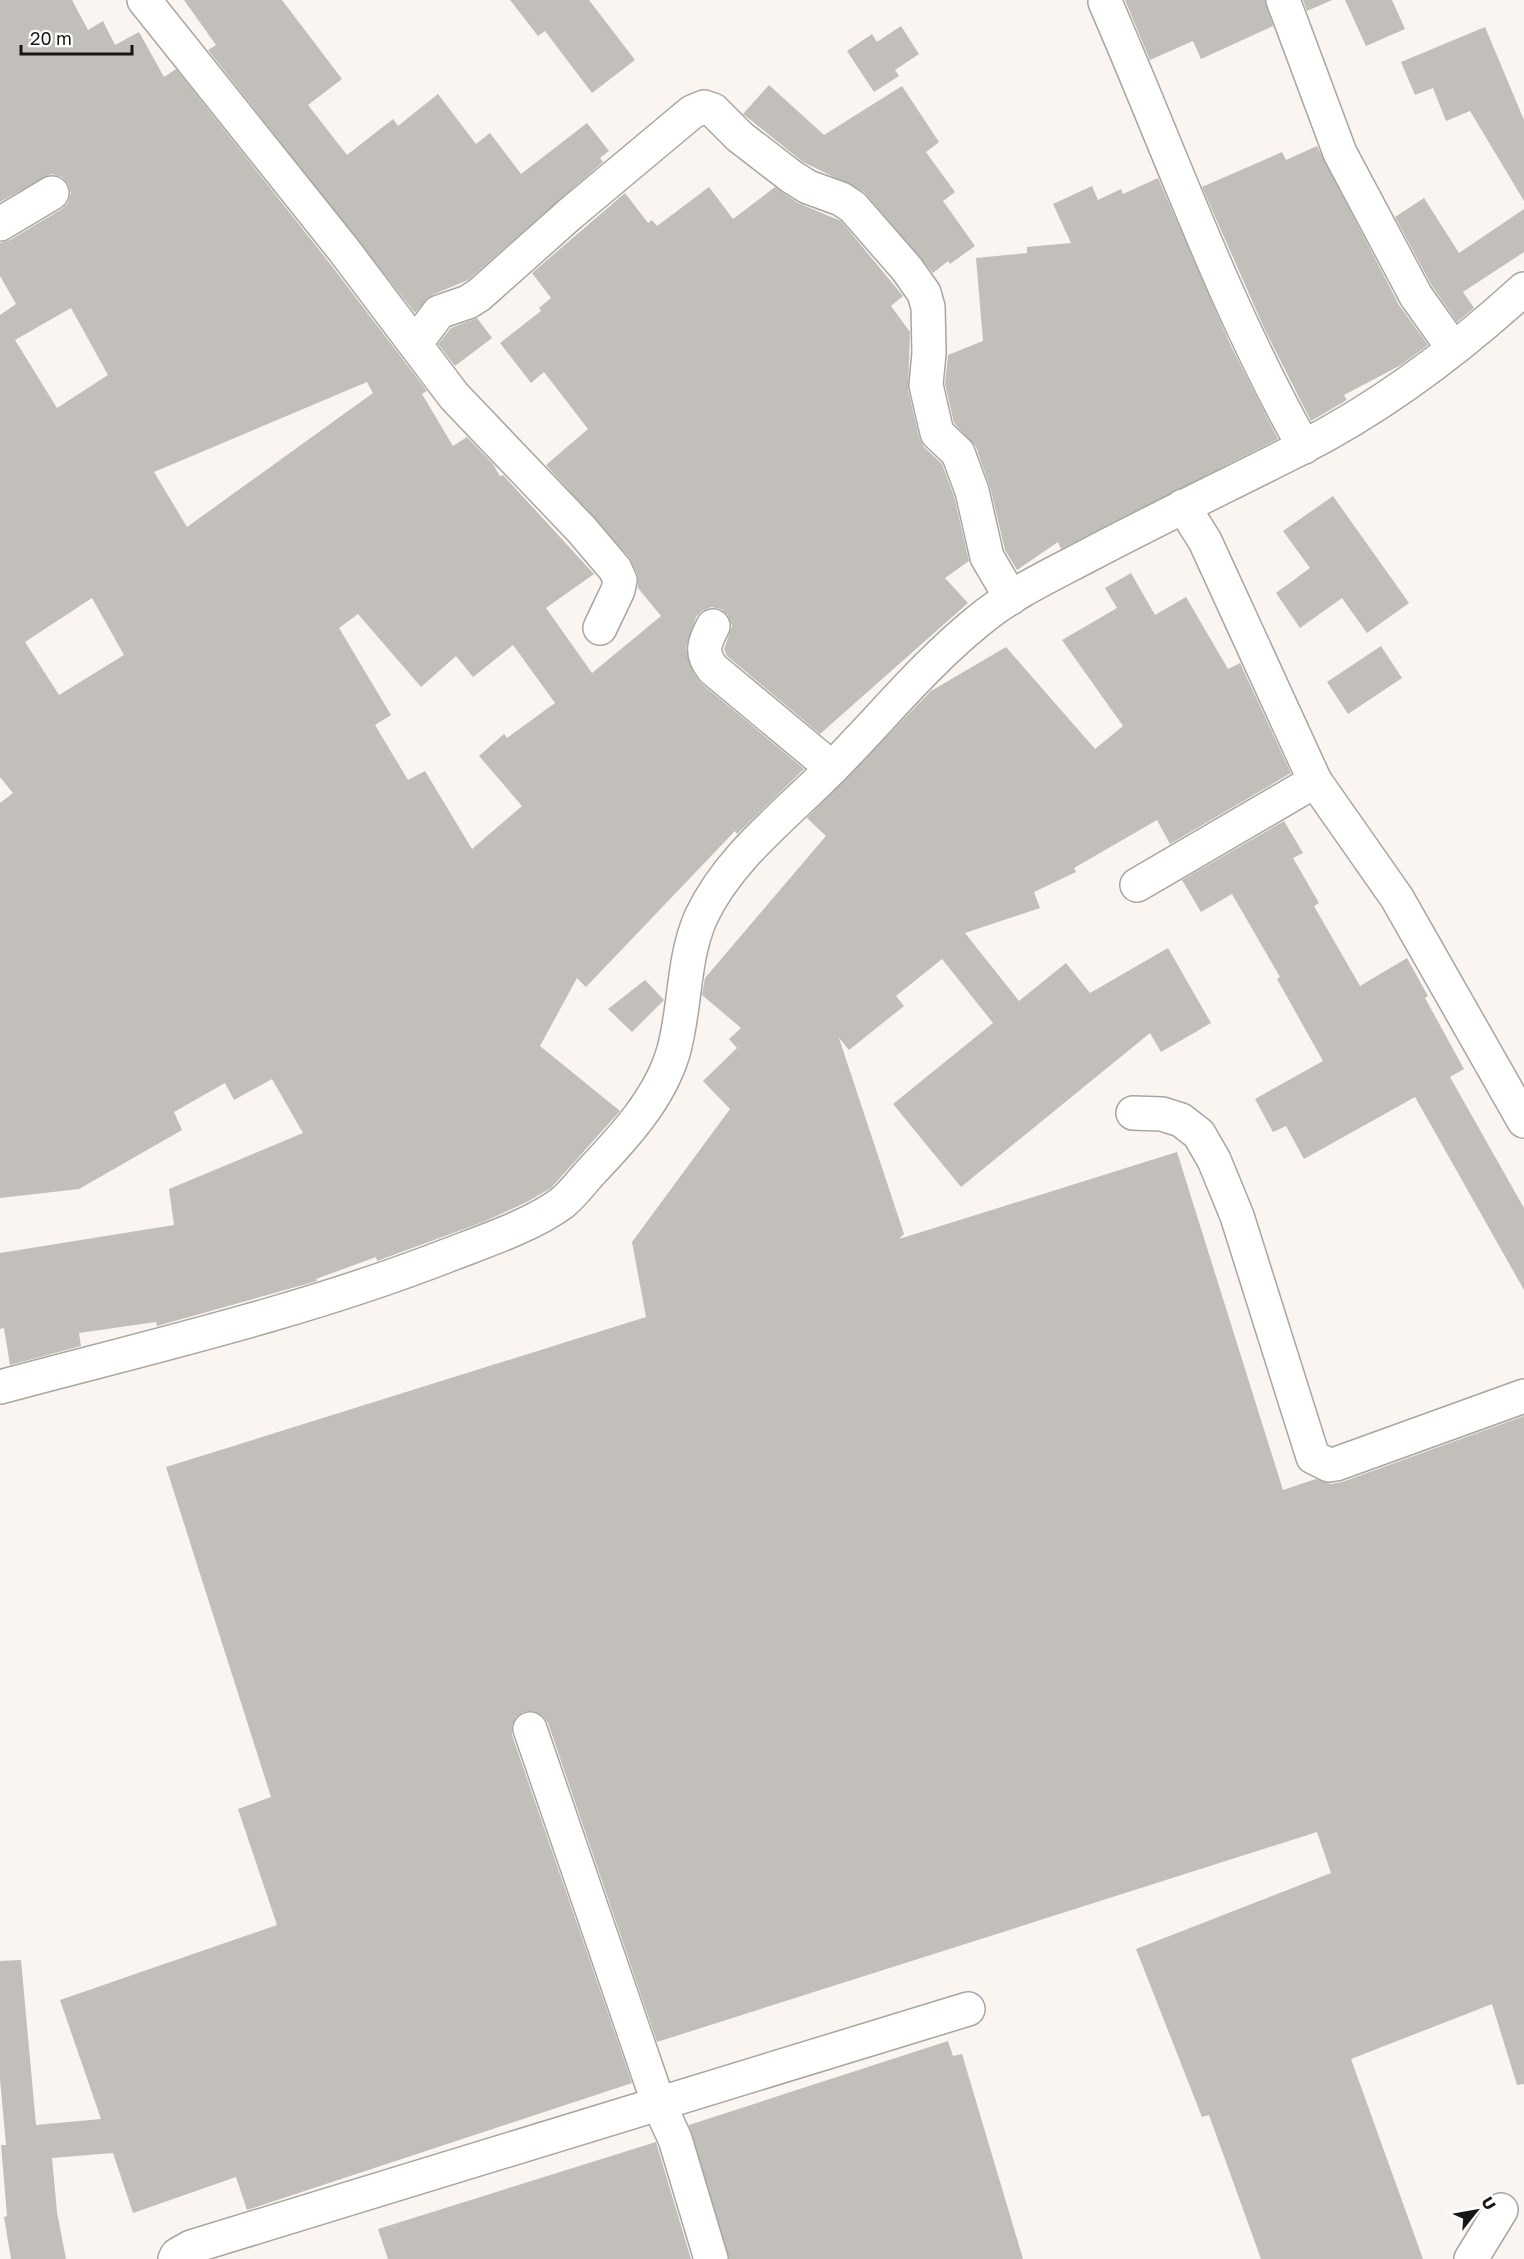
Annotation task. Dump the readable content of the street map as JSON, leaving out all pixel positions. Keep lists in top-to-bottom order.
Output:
{
  "scale_bar": "20 m",
  "north": "top right"
}
